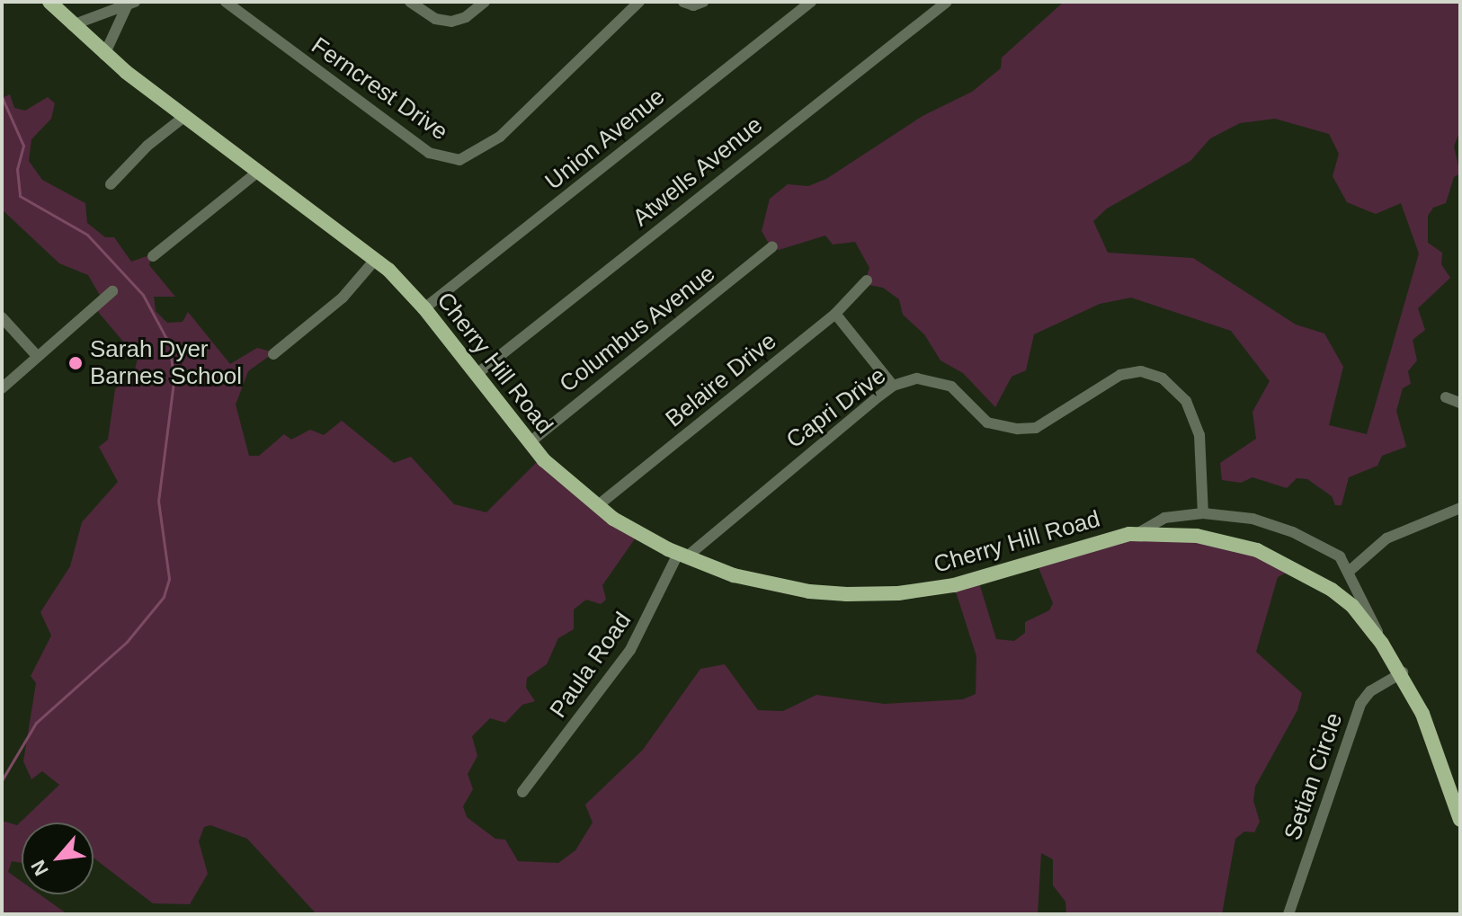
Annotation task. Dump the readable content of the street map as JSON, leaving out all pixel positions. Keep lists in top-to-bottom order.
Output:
{
  "streets": {
    "main road": ["Cherry Hill Road"],
    "street": [
      "Ferncrest Drive",
      "Union Avenue",
      "Atwells Avenue",
      "Columbus Avenue",
      "Belaire Drive",
      "Capri Drive",
      "Paula Road",
      "Setian Circle"
    ]
  },
  "crossings": [
    ["Union Avenue", "Cherry Hill Road"],
    ["Atwells Avenue", "Cherry Hill Road"],
    ["Columbus Avenue", "Cherry Hill Road"],
    ["Cherry Hill Road", "Belaire Drive"],
    ["Cherry Hill Road", "Capri Drive"],
    ["Cherry Hill Road", "Paula Road"],
    ["Cherry Hill Road", "Setian Circle"],
    ["Capri Drive", "Paula Road"]
  ],
  "places": ["Sarah Dyer Barnes School"],
  "north": "bottom left"
}
